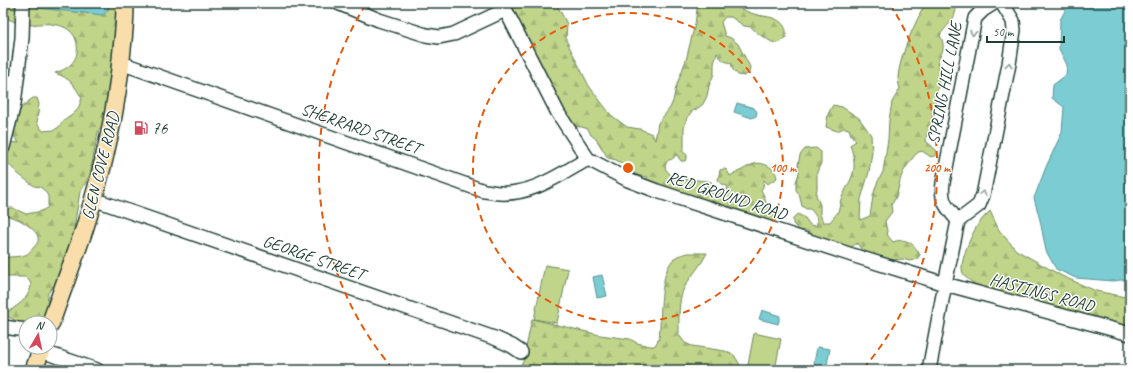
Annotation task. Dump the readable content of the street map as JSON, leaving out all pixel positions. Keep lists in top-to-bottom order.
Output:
{
  "streets": {
    "main road": ["GLEN COVE ROAD"],
    "street": [
      "SPRING HILL LANE",
      "SHERRARD STREET",
      "RED GROUND ROAD",
      "GEORGE STREET",
      "HASTINGS ROAD"
    ]
  },
  "crossings": [
    ["SHERRARD STREET", "GLEN COVE ROAD"],
    ["SHERRARD STREET", "RED GROUND ROAD"],
    ["GLEN COVE ROAD", "GEORGE STREET"],
    ["RED GROUND ROAD", "HASTINGS ROAD"]
  ],
  "places": {
    "fuel station": ["76"]
  },
  "scale_bar": "50 m",
  "north": "top",
  "rings": ["100 m", "200 m"]
}
